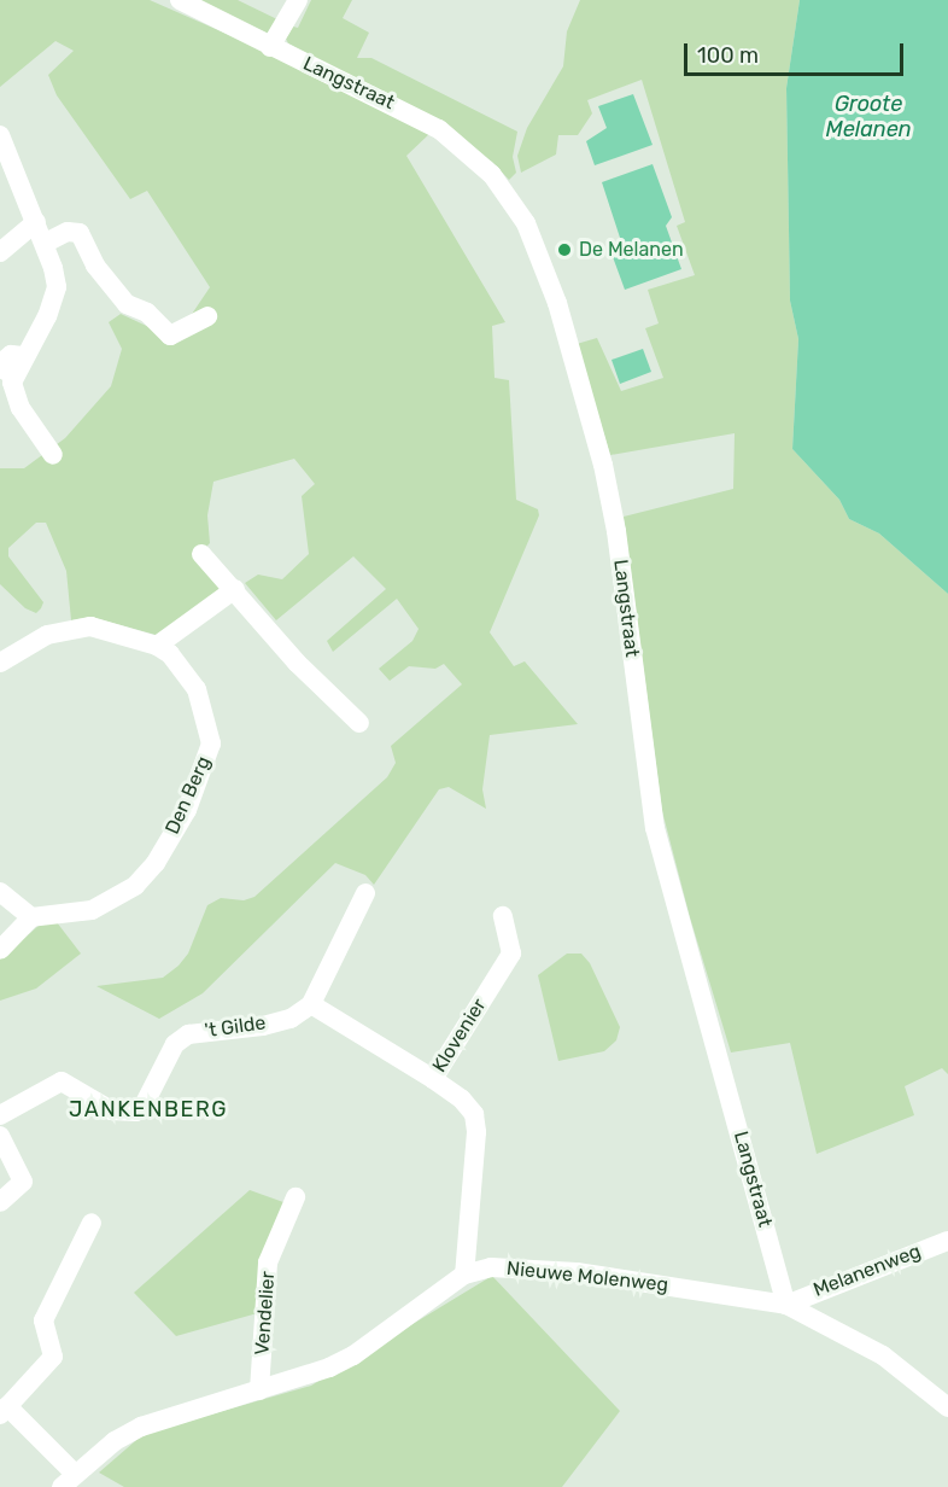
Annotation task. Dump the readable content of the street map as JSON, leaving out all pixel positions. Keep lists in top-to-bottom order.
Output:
{
  "streets": {
    "street": [
      "Langstraat",
      "Den Berg",
      "'t Gilde",
      "Klovenier",
      "Melanenweg",
      "Nieuwe Molenweg",
      "Vendelier"
    ]
  },
  "crossings": [
    ["Langstraat", "Melanenweg"],
    ["Langstraat", "Nieuwe Molenweg"],
    ["Klovenier", "Nieuwe Molenweg"],
    ["Melanenweg", "Nieuwe Molenweg"],
    ["Nieuwe Molenweg", "Vendelier"]
  ],
  "districts": ["JANKENBERG"],
  "water": ["Groote Melanen"],
  "places": ["De Melanen"],
  "scale_bar": "100 m"
}
